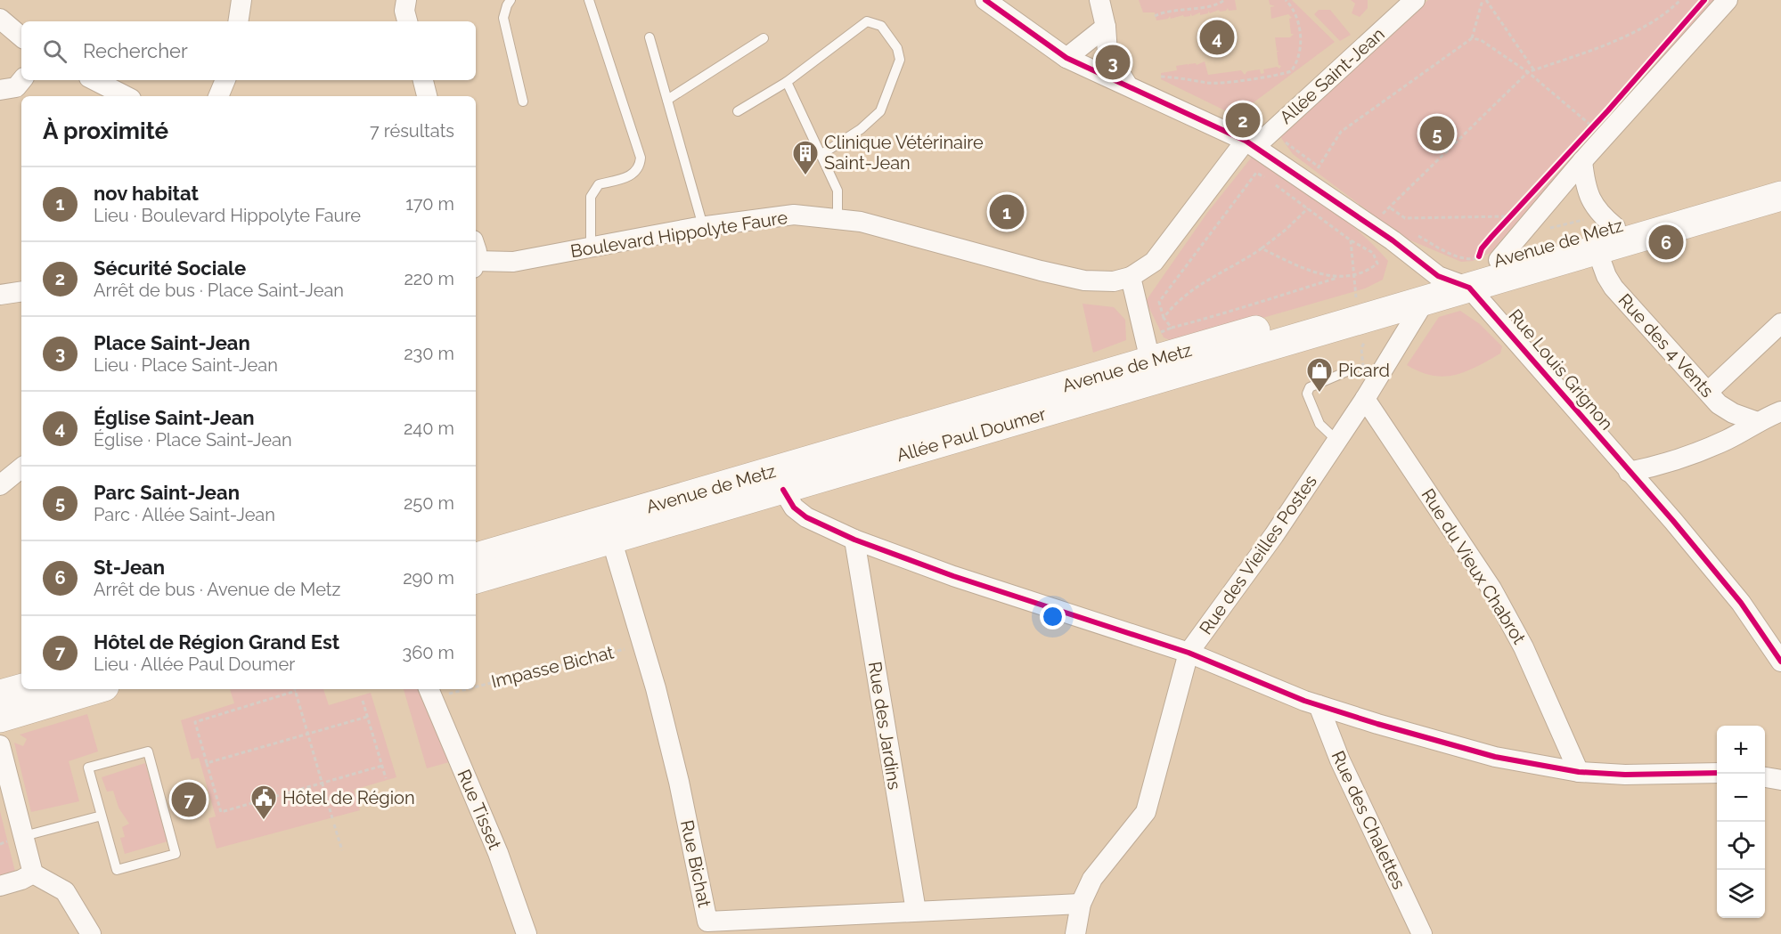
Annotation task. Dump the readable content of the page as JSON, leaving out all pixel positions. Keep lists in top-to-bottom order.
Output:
{
  "streets": {
    "main road": ["Avenue de Metz", "Allée Paul Doumer"],
    "street": [
      "Allée Saint-Jean",
      "Boulevard Hippolyte Faure",
      "Rue des 4 Vents",
      "Rue Louis Grignon",
      "Rue des Vieilles Postes",
      "Rue du Vieux Chabrot",
      "Rue des Jardins",
      "Rue Tisset",
      "Rue des Chalettes",
      "Rue Bichat"
    ],
    "path": ["Impasse Bichat"]
  },
  "crossings": [
    ["Allée Saint-Jean", "Boulevard Hippolyte Faure"],
    ["Avenue de Metz", "Rue des 4 Vents"],
    ["Avenue de Metz", "Allée Paul Doumer"],
    ["Avenue de Metz", "Rue des Vieilles Postes"],
    ["Rue Louis Grignon", "Allée Paul Doumer"],
    ["Allée Paul Doumer", "Rue des Vieilles Postes"],
    ["Allée Paul Doumer", "Rue Bichat"],
    ["Rue des Vieilles Postes", "Rue du Vieux Chabrot"],
    ["Rue des Vieilles Postes", "Rue Bichat"],
    ["Impasse Bichat", "Rue Bichat"],
    ["Rue des Jardins", "Rue Bichat"]
  ],
  "places": {
    "building": ["Clinique Vétérinaire Saint-Jean"],
    "shop": ["Picard"],
    "public building": ["Hôtel de Région"]
  },
  "page": {
    "pins": [
      "4",
      "3",
      "2",
      "5",
      "1",
      "6",
      "7"
    ],
    "search": "Rechercher",
    "heading": ["À proximité", "7 résultats"],
    "list": [
      {
        "mark": "1",
        "name": "nov habitat",
        "note": "Lieu · Boulevard Hippolyte Faure",
        "value": "170 m"
      },
      {
        "mark": "2",
        "name": "Sécurité Sociale",
        "note": "Arrêt de bus · Place Saint-Jean",
        "value": "220 m"
      },
      {
        "mark": "3",
        "name": "Place Saint-Jean",
        "note": "Lieu · Place Saint-Jean",
        "value": "230 m"
      },
      {
        "mark": "4",
        "name": "Église Saint-Jean",
        "note": "Église · Place Saint-Jean",
        "value": "240 m"
      },
      {
        "mark": "5",
        "name": "Parc Saint-Jean",
        "note": "Parc · Allée Saint-Jean",
        "value": "250 m"
      },
      {
        "mark": "6",
        "name": "St-Jean",
        "note": "Arrêt de bus · Avenue de Metz",
        "value": "290 m"
      },
      {
        "mark": "7",
        "name": "Hôtel de Région Grand Est",
        "note": "Lieu · Allée Paul Doumer",
        "value": "360 m"
      }
    ],
    "map_buttons": ["+", "−"]
  }
}
